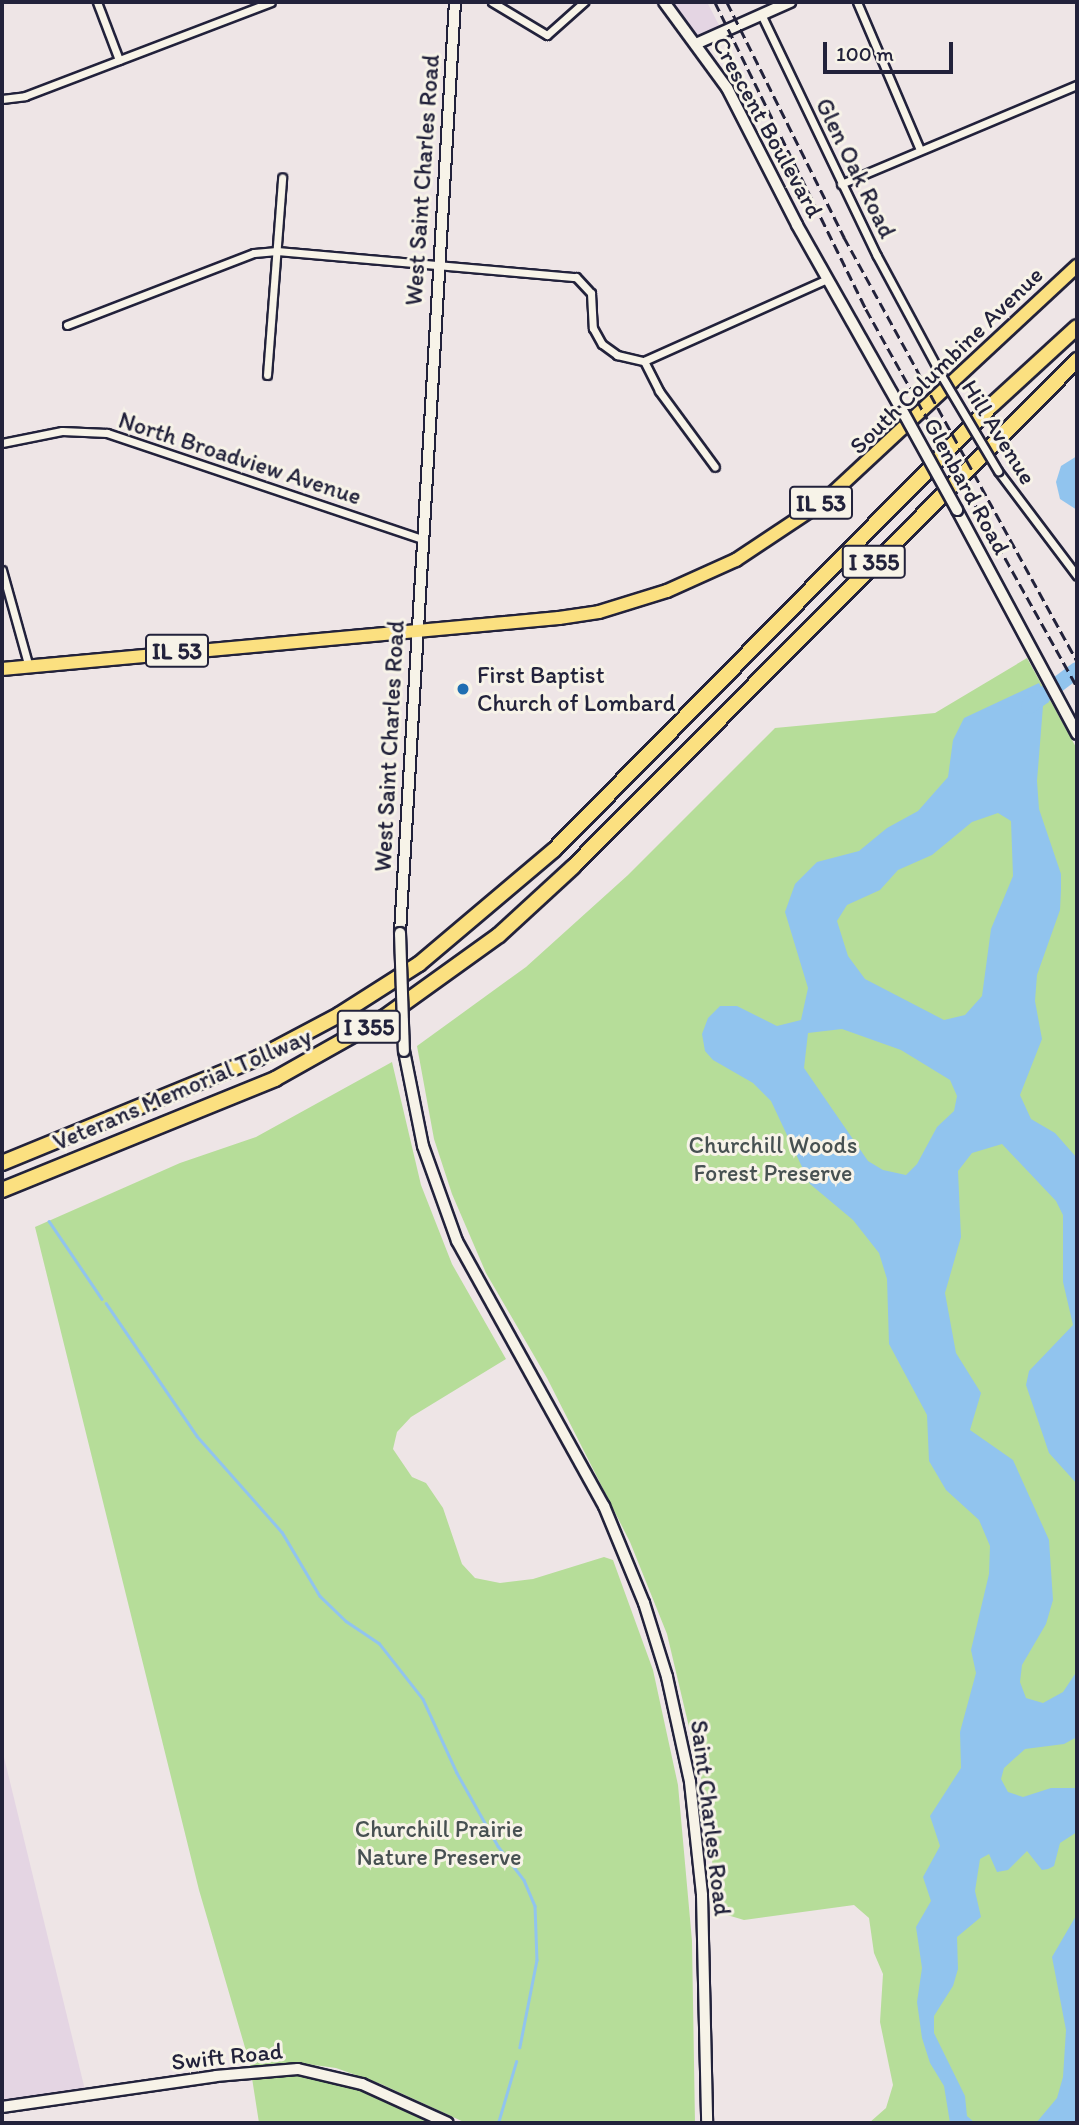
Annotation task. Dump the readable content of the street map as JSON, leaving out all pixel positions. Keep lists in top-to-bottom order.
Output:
{
  "streets": {
    "highway": ["I 355", "Veterans Memorial Tollway"],
    "main road": [
      "Crescent Boulevard",
      "West Saint Charles Road",
      "South Columbine Avenue",
      "Glenbard Road",
      "IL 53",
      "Saint Charles Road",
      "Swift Road"
    ],
    "street": ["Glen Oak Road", "Hill Avenue", "North Broadview Avenue"]
  },
  "crossings": [
    ["Crescent Boulevard", "Glenbard Road"],
    ["Glen Oak Road", "Hill Avenue"],
    ["West Saint Charles Road", "South Columbine Avenue"],
    ["West Saint Charles Road", "North Broadview Avenue"],
    ["West Saint Charles Road", "IL 53"],
    ["West Saint Charles Road", "Saint Charles Road"],
    ["South Columbine Avenue", "IL 53"]
  ],
  "parks": ["Churchill Woods Forest Preserve", "Churchill Prairie Nature Preserve"],
  "places": ["First Baptist Church of Lombard"],
  "scale_bar": "100 m"
}
